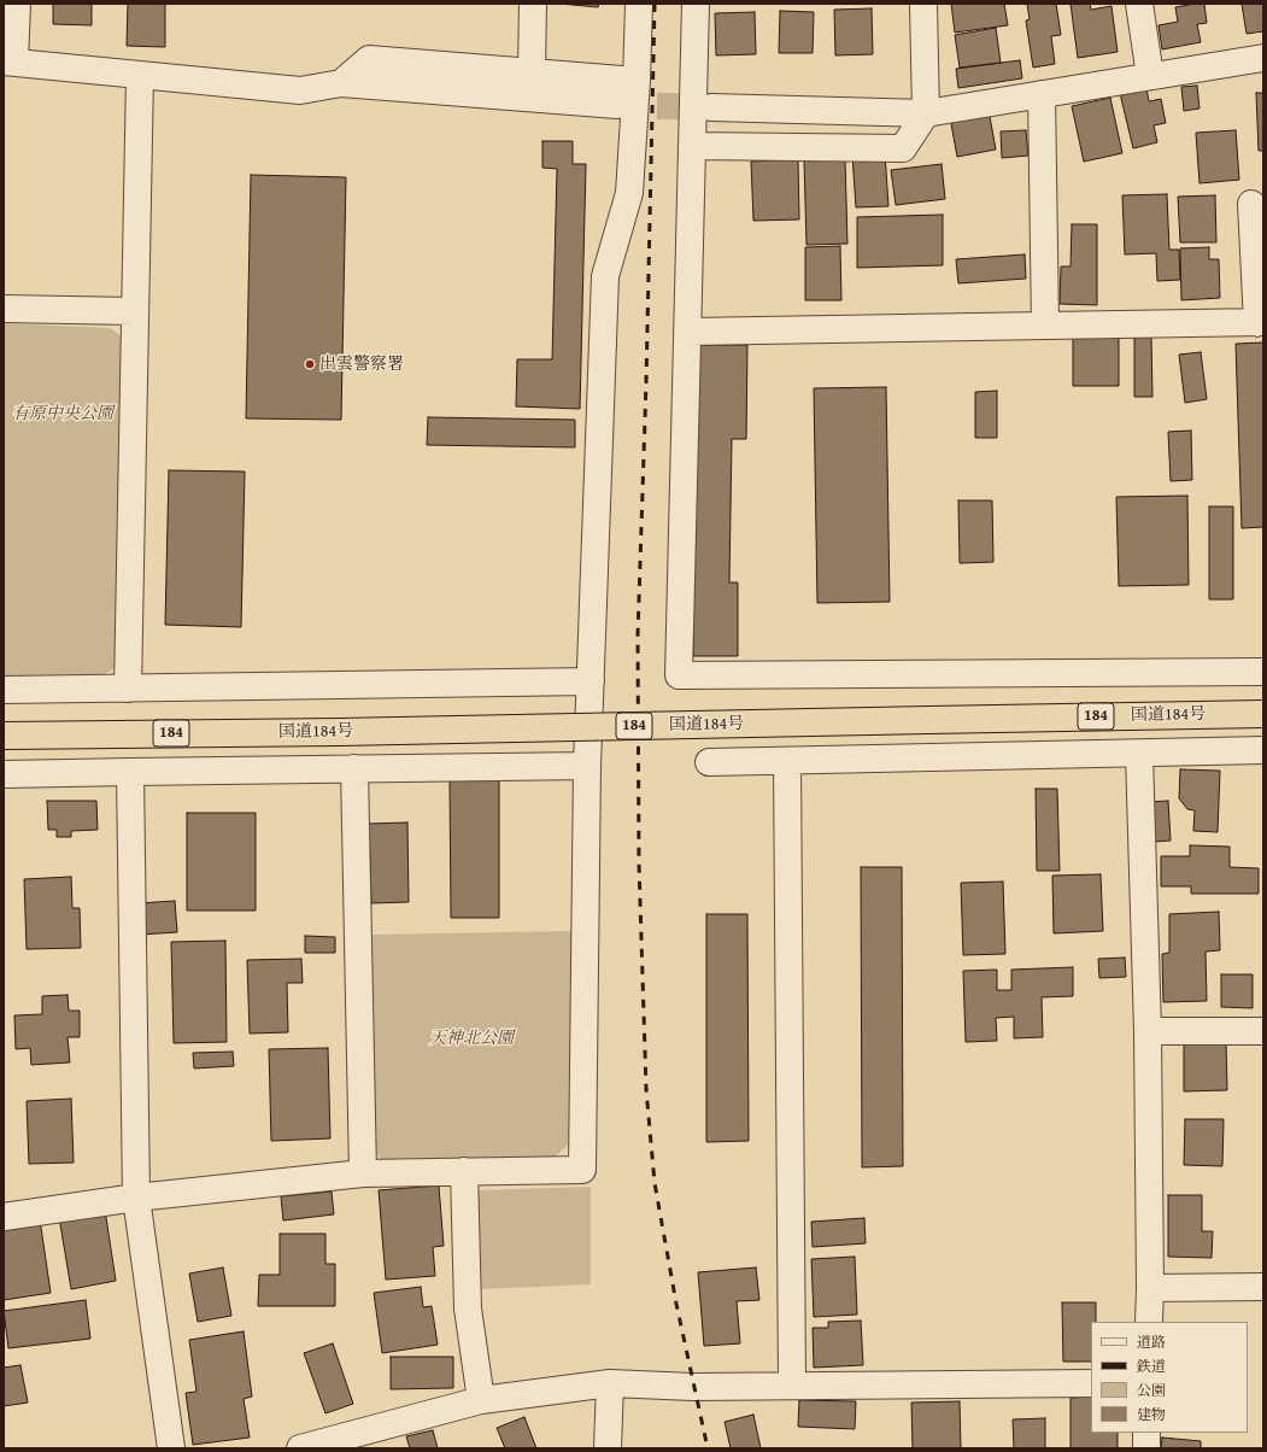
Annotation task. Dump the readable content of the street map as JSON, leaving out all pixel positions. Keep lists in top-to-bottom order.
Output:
{
  "streets": {
    "highway": ["国道184号", "184"]
  },
  "parks": ["有原中央公園", "天神北公園"],
  "places": ["出雲警察署"],
  "legend": [
    "道路",
    "鉄道",
    "公園",
    "建物"
  ]
}
